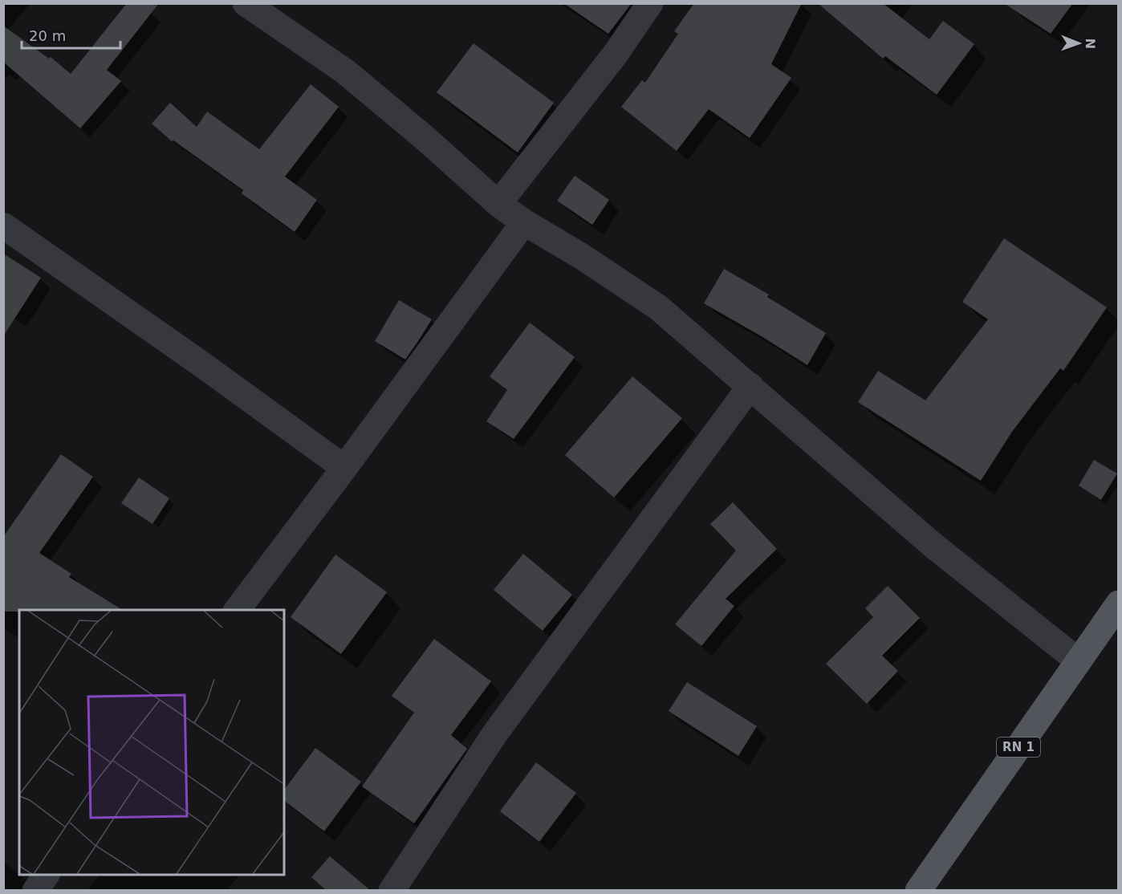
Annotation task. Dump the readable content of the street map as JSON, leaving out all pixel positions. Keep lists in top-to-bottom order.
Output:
{
  "streets": {
    "main road": ["RN 1"]
  },
  "scale_bar": "20 m",
  "north": "right"
}
